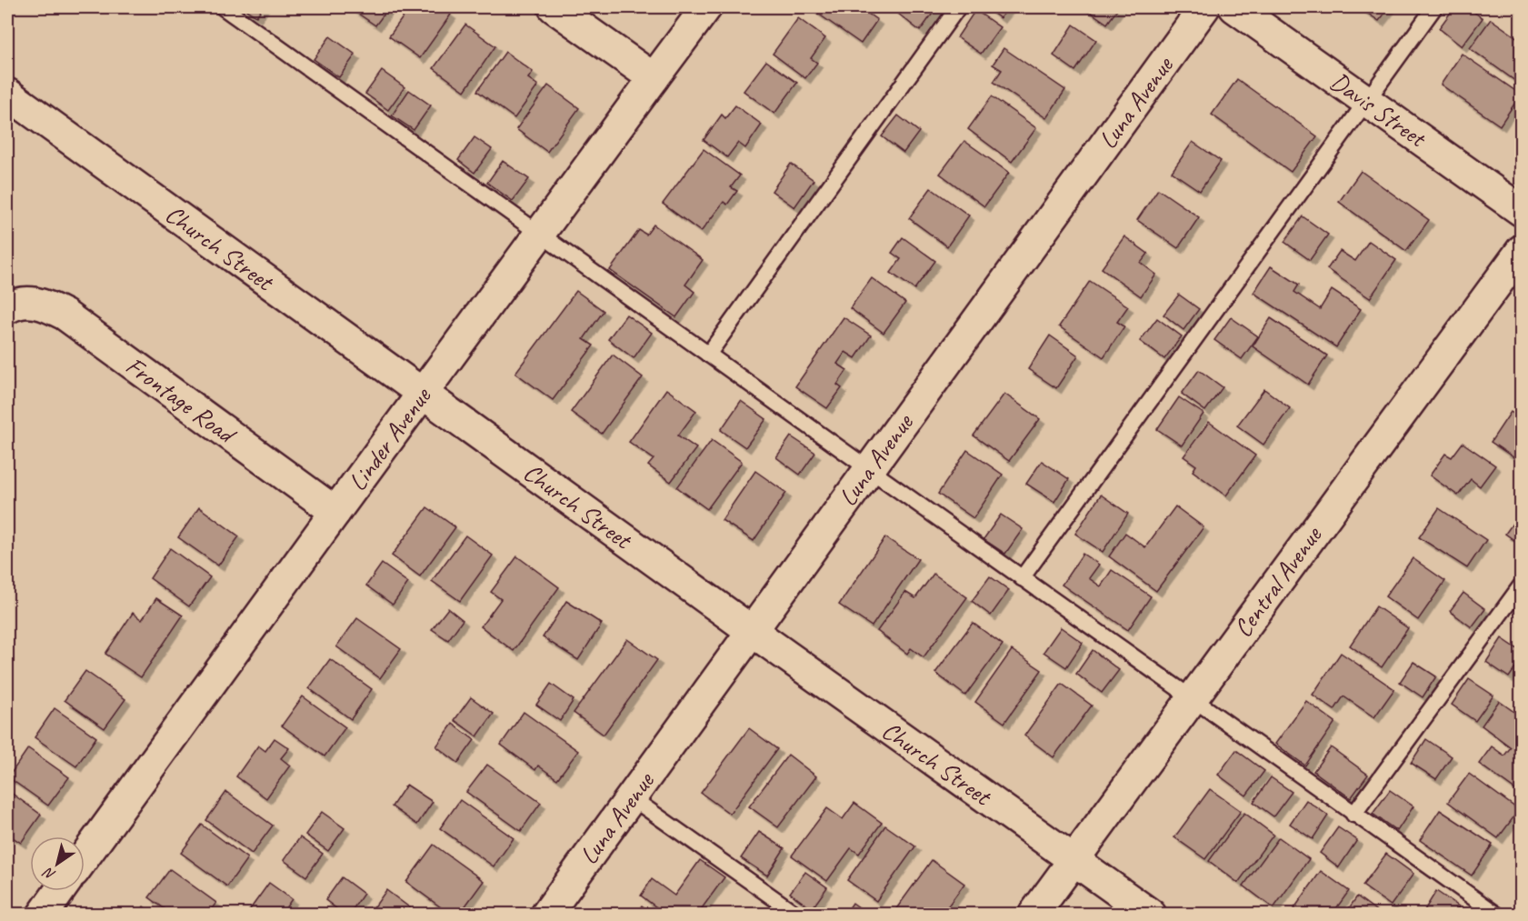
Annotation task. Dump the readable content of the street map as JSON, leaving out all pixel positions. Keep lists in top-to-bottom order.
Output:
{
  "streets": {
    "street": [
      "Luna Avenue",
      "Davis Street",
      "Church Street",
      "Frontage Road",
      "Linder Avenue",
      "Central Avenue"
    ]
  },
  "crossings": [
    ["Luna Avenue", "Church Street"],
    ["Church Street", "Linder Avenue"],
    ["Church Street", "Central Avenue"],
    ["Frontage Road", "Linder Avenue"]
  ],
  "north": "bottom left"
}
